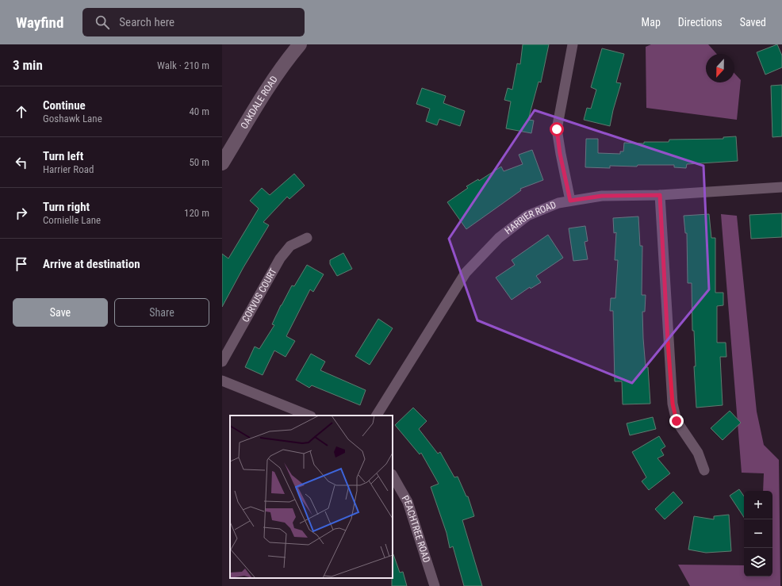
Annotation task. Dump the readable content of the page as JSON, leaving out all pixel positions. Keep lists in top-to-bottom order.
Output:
{
  "streets": {
    "main road": ["OAKDALE ROAD"],
    "street": ["HARRIER ROAD", "CORVUS COURT", "PEACHTREE ROAD"]
  },
  "north": "bottom",
  "page": {
    "header": "Wayfind",
    "search": "Search here",
    "nav": ["Map", "Directions", "Saved"],
    "heading": ["3 min", "Walk · 210 m"],
    "list": [
      ["Continue", "Goshawk Lane", "40 m"],
      ["Turn left", "Harrier Road", "50 m"],
      ["Turn right", "Cornielle Lane", "120 m"],
      "Arrive at destination"
    ],
    "buttons": ["Save", "Share"],
    "map_buttons": ["+", "−"]
  }
}
